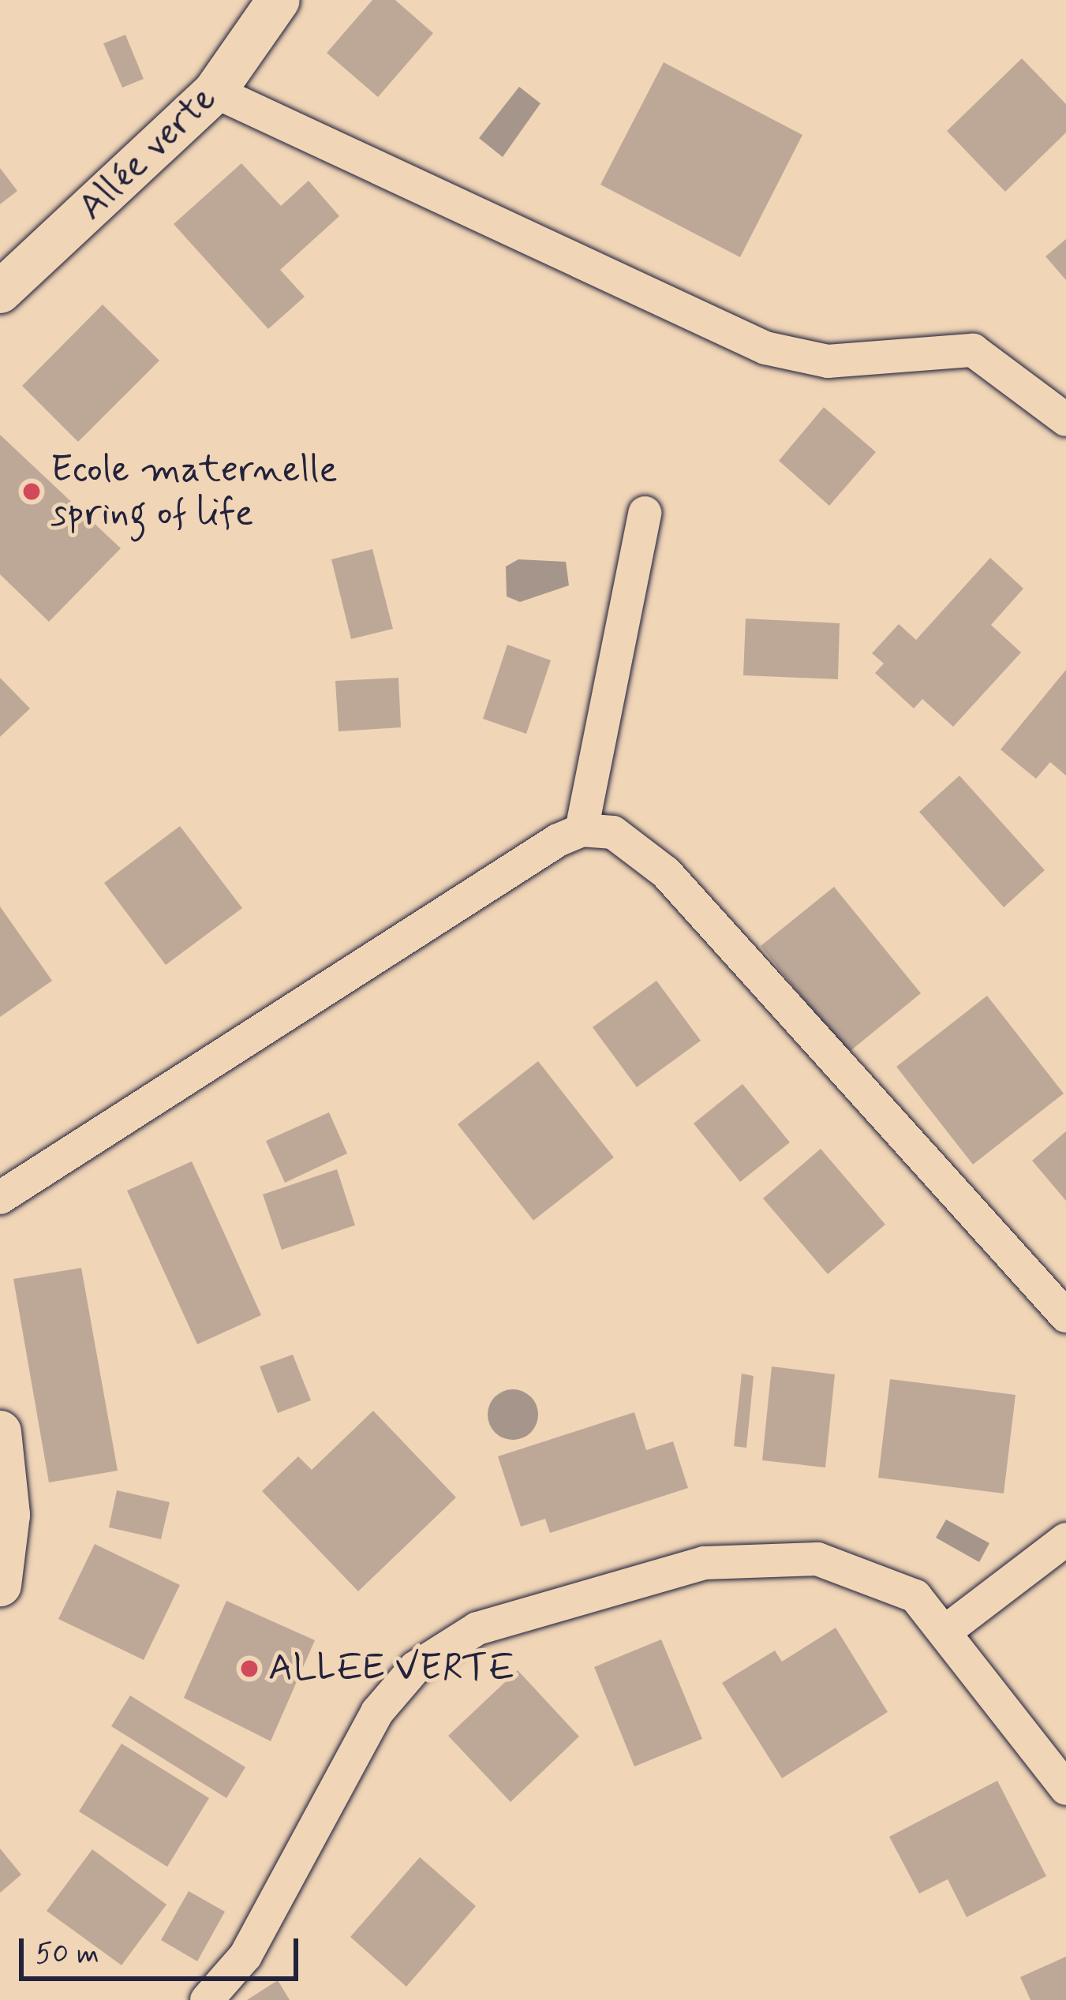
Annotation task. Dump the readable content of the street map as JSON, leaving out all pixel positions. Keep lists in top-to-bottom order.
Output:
{
  "streets": {
    "street": ["Allée verte"]
  },
  "places": ["Ecole maternelle spring of life", "ALLEE VERTE"],
  "scale_bar": "50 m"
}
